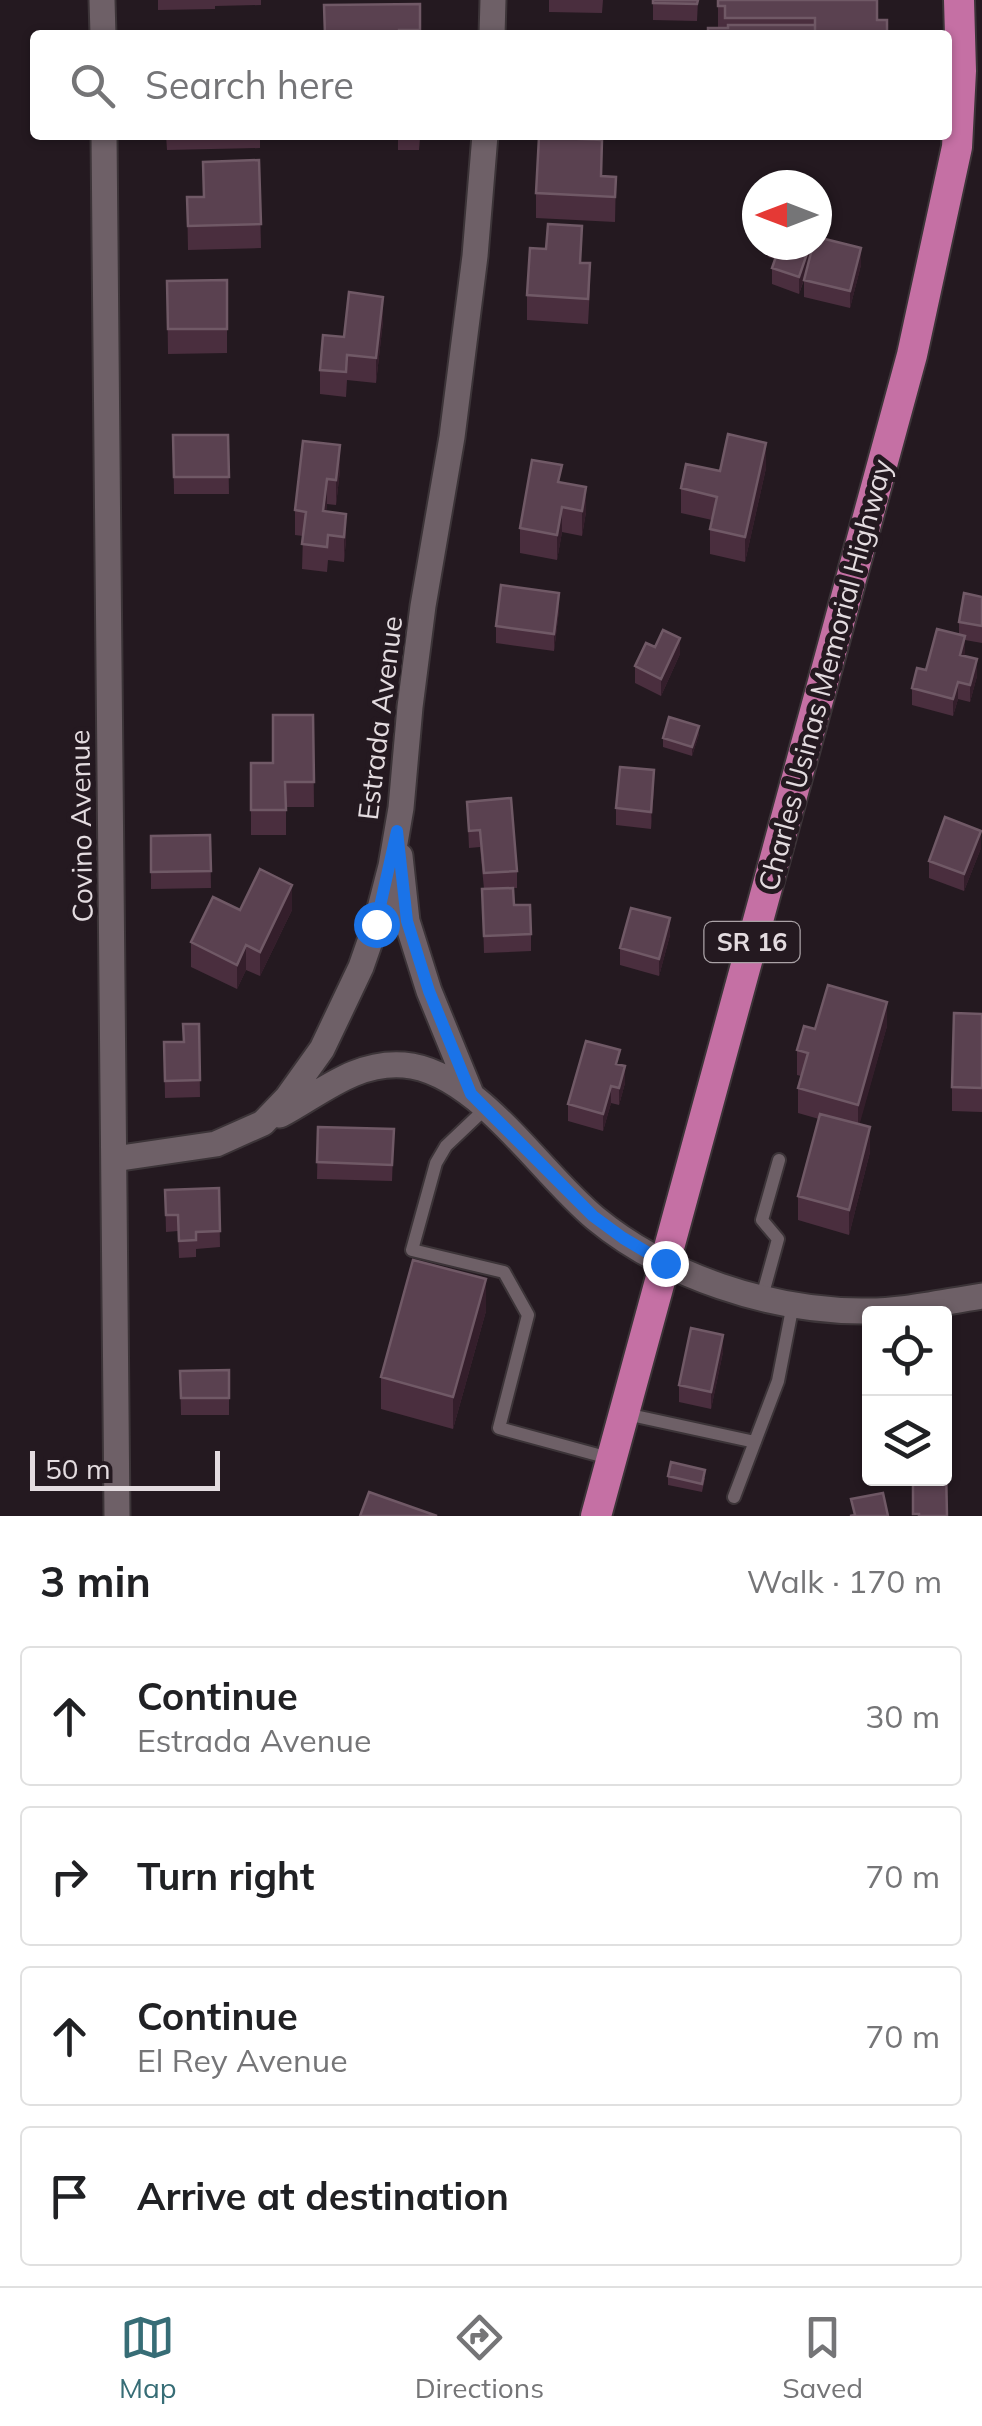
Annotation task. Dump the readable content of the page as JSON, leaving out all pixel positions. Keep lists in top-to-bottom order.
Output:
{
  "streets": {
    "highway": ["Charles Usinas Memorial Highway", "SR 16"],
    "street": ["Estrada Avenue", "Covino Avenue"]
  },
  "crossings": [
    ["Estrada Avenue", "Covino Avenue"]
  ],
  "scale_bar": "50 m",
  "north": "left",
  "page": {
    "search": "Search here",
    "scale": "50 m",
    "heading": ["3 min", "Walk · 170 m"],
    "list": [
      ["Continue", "Estrada Avenue", "30 m"],
      ["Turn right", "70 m"],
      ["Continue", "El Rey Avenue", "70 m"],
      "Arrive at destination"
    ],
    "nav": ["Map", "Directions", "Saved"]
  }
}
